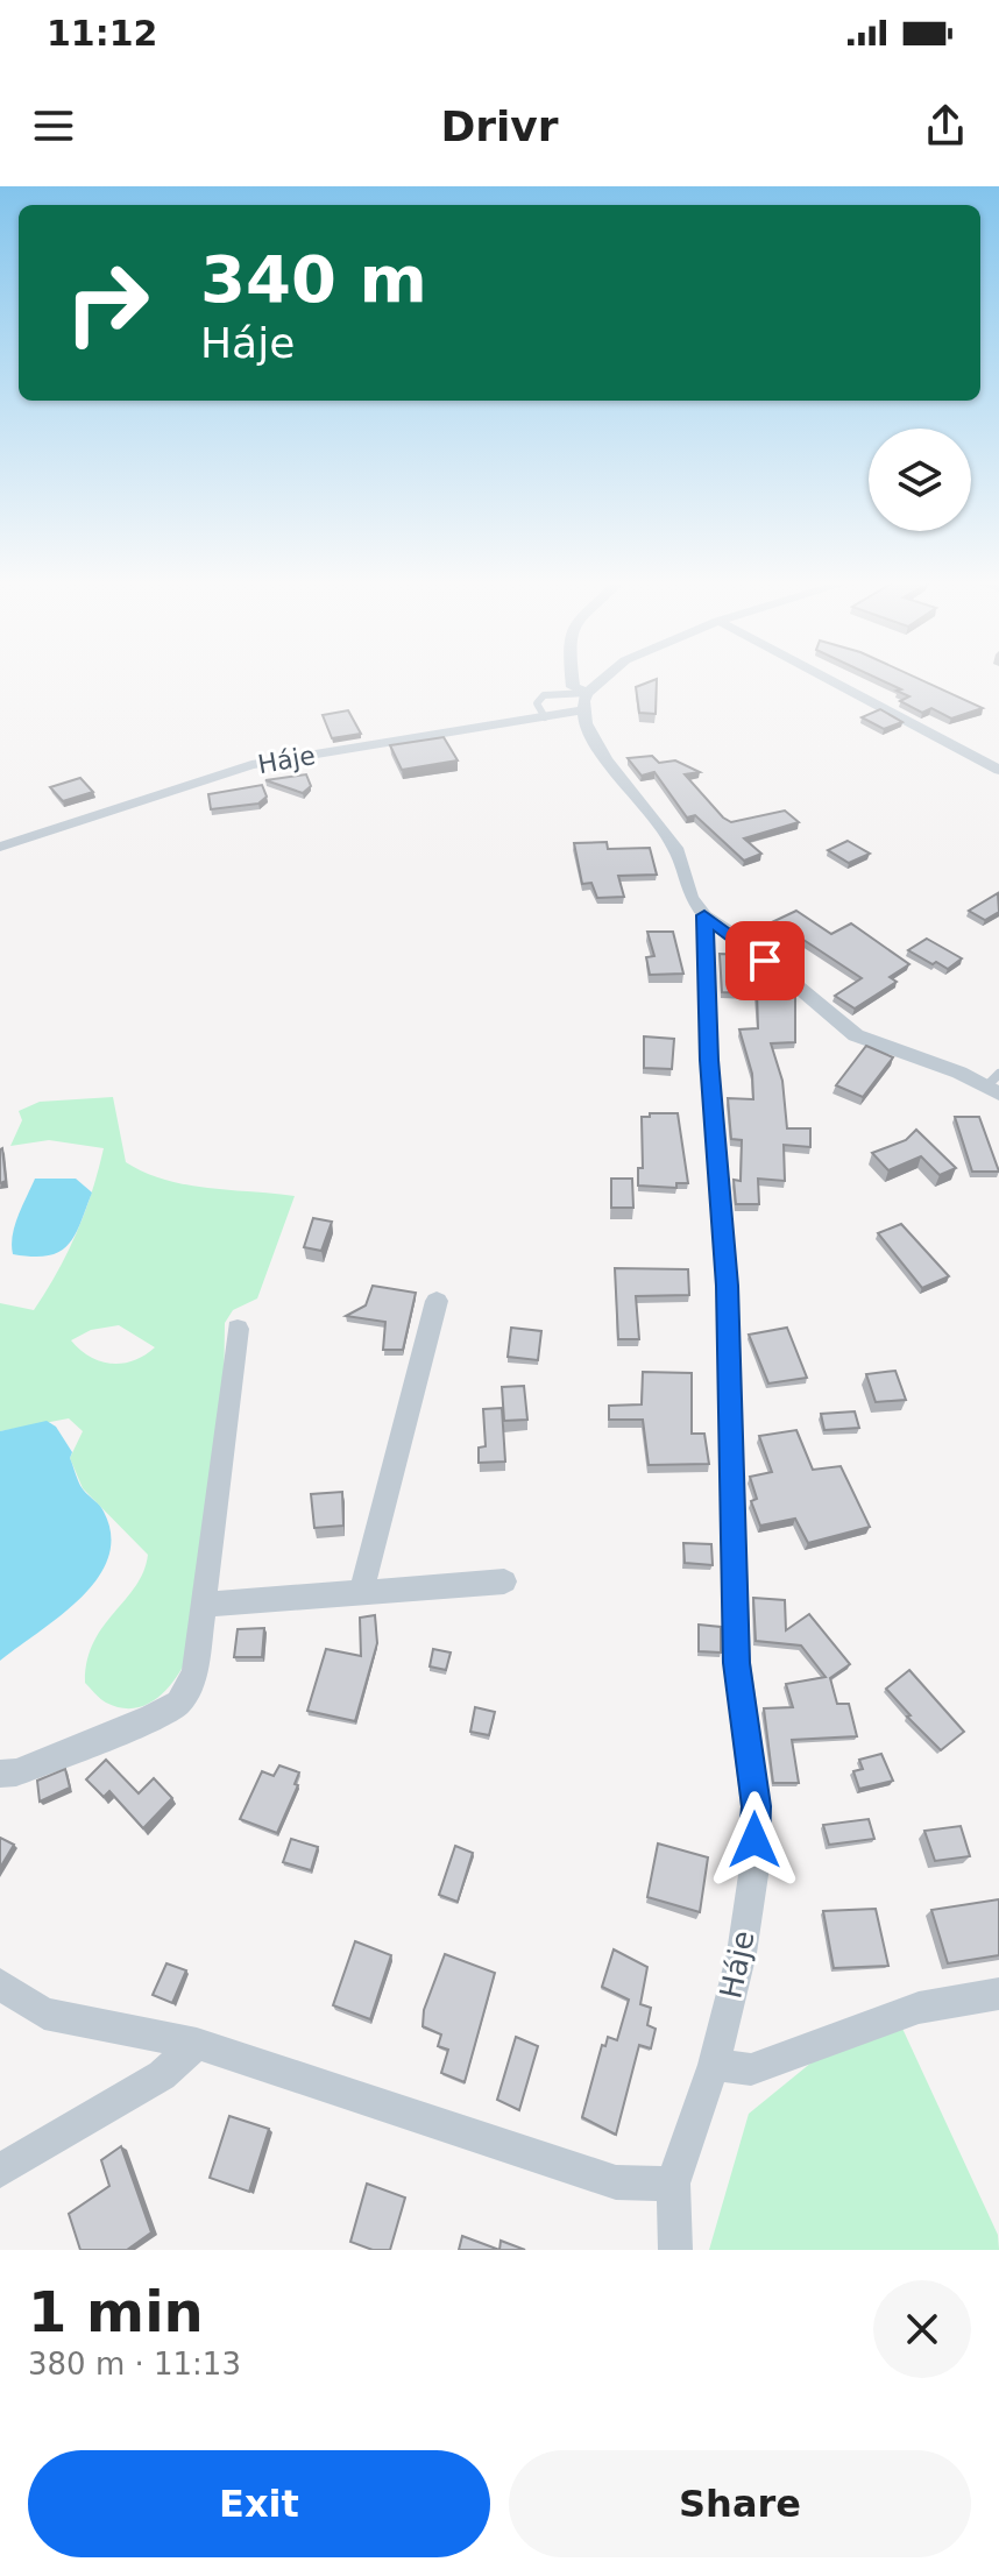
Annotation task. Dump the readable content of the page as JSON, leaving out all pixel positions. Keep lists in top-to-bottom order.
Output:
{
  "streets": {
    "street": ["Háje"]
  },
  "page": {
    "status": "11:12",
    "header": "Drivr",
    "turn": ["340 m", "Háje"],
    "heading": ["1 min", "380 m · 11:13"],
    "buttons": ["Exit", "Share"]
  }
}
